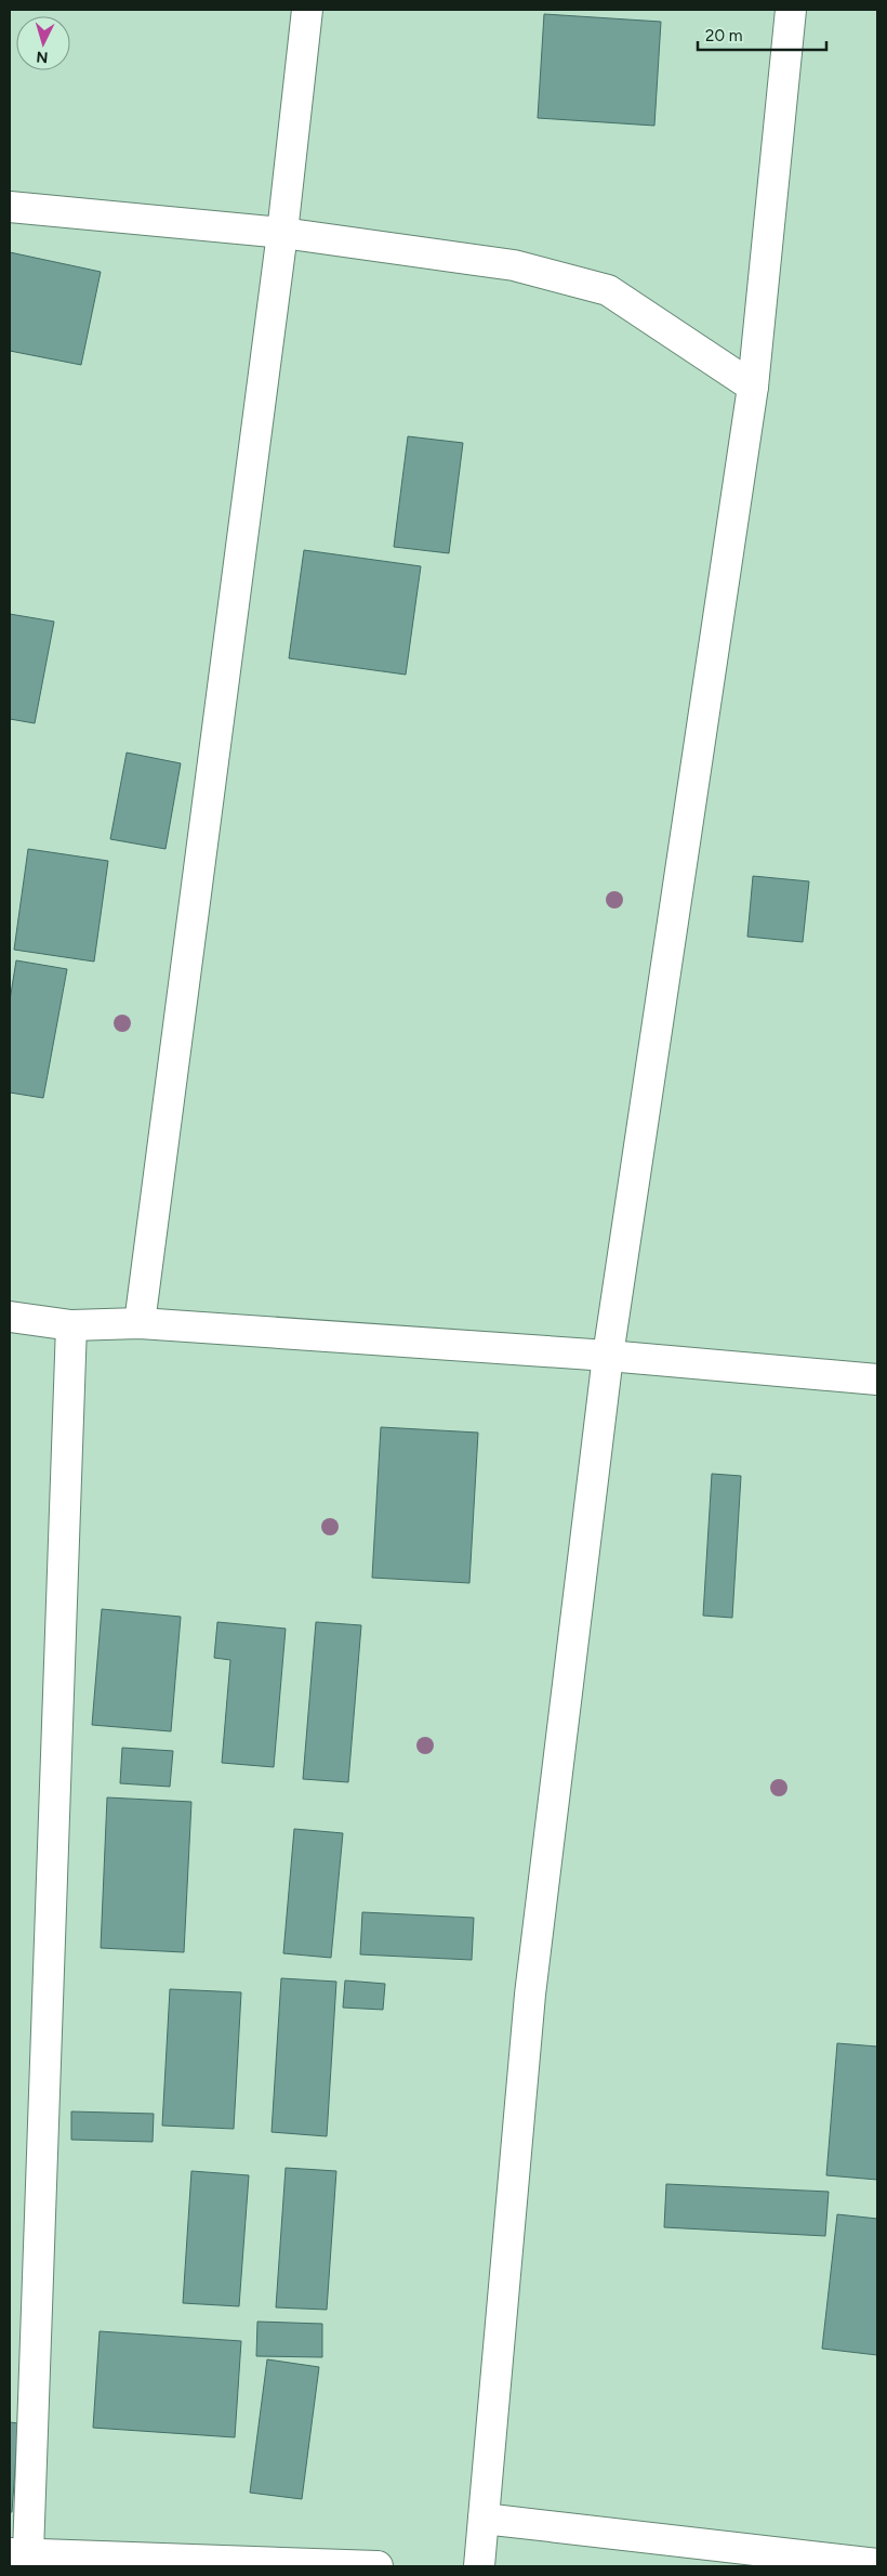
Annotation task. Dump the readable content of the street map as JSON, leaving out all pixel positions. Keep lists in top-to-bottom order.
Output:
{
  "scale_bar": "20 m",
  "north": "bottom"
}
